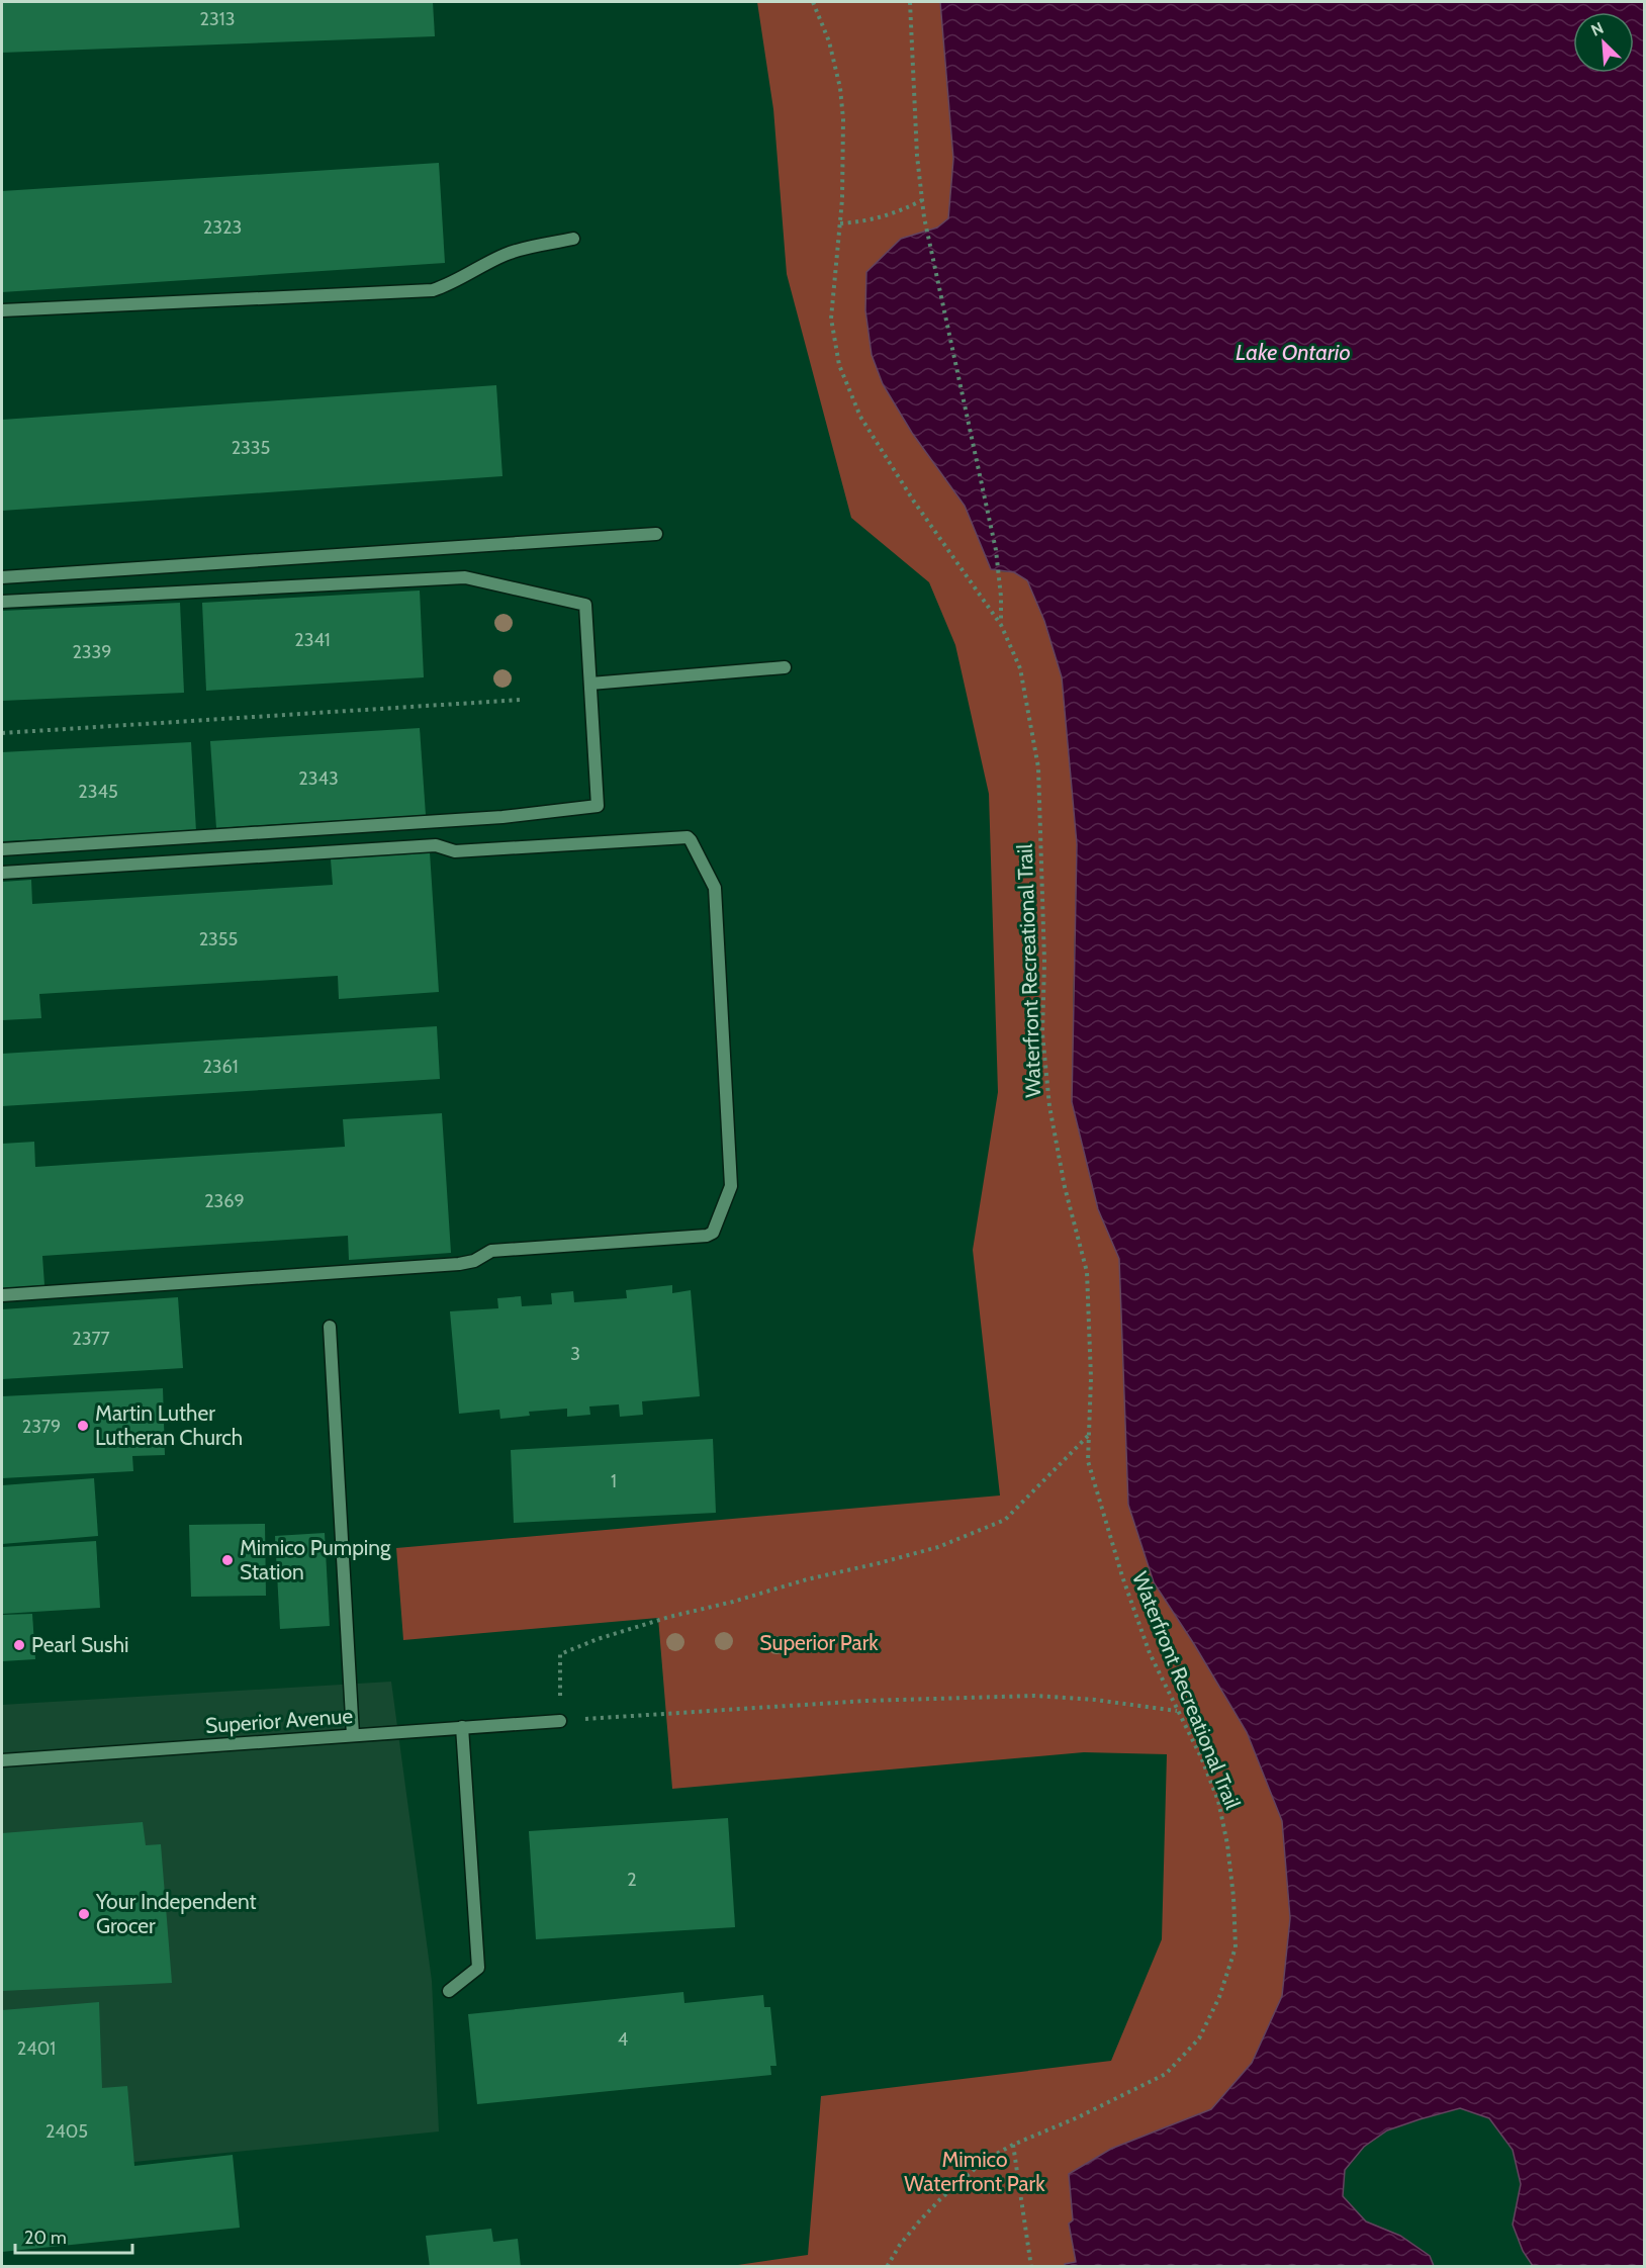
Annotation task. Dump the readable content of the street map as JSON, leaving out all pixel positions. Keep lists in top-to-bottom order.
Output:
{
  "streets": {
    "street": ["Superior Avenue"],
    "path": ["Waterfront Recreational Trail"]
  },
  "water": ["Lake Ontario"],
  "parks": ["Superior Park", "Mimico Waterfront Park"],
  "places": [
    "Martin Luther Lutheran Church",
    "Mimico Pumping Station",
    "Pearl Sushi",
    "Your Independent Grocer"
  ],
  "house_numbers": [
    "2313",
    "2323",
    "2335",
    "2341",
    "2339",
    "2343",
    "2345",
    "2355",
    "2361",
    "2369",
    "2377",
    "3",
    "2379",
    "1",
    "2",
    "4",
    "2401",
    "2405"
  ],
  "scale_bar": "20 m",
  "north": "top left"
}
